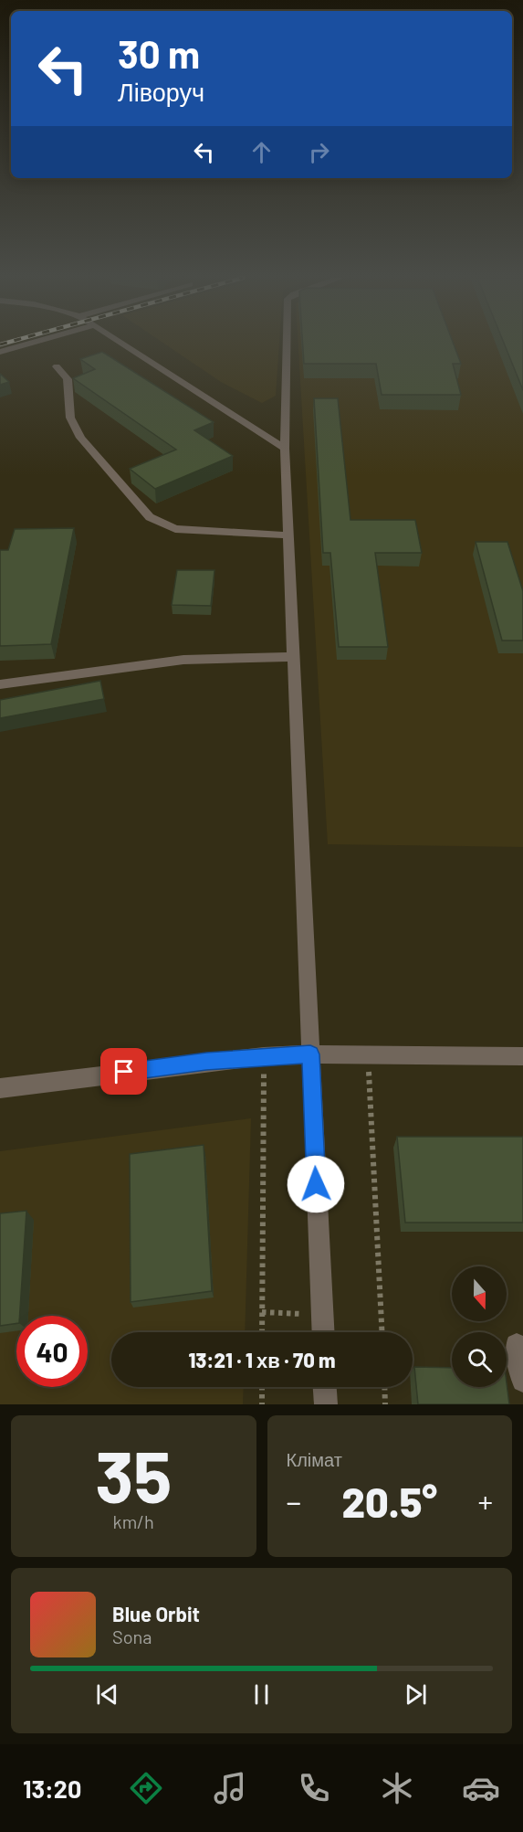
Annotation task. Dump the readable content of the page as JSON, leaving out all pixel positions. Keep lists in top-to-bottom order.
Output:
{
  "north": "bottom",
  "page": {
    "turn": ["30 m", "Ліворуч"],
    "limit": "40",
    "trip": "13:21 · 1 хв · 70 m",
    "tile": [
      ["35", "km/h"],
      "Клімат"
    ],
    "heat": ["−", "20.5°", "+"],
    "song": ["Blue Orbit", "Sona"],
    "tabs": "13:20"
  }
}
